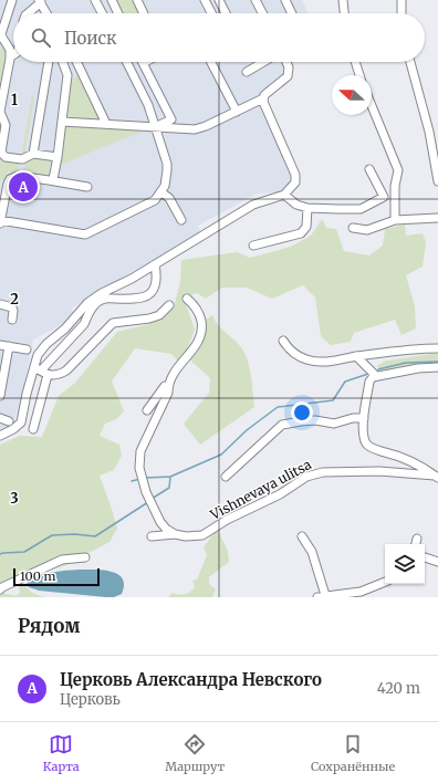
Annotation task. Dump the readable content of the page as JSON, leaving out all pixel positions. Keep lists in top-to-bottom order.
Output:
{
  "streets": {
    "street": ["Vishnevaya ulitsa"]
  },
  "scale_bar": "100 m",
  "north": "left",
  "page": {
    "search": "Поиск",
    "pins": "A",
    "scale": "100 m",
    "heading": "Рядом",
    "list": [
      {
        "mark": "A",
        "name": "Церковь Александра Невского",
        "note": "Церковь",
        "value": "420 m"
      }
    ],
    "nav": ["Карта", "Маршрут", "Сохранённые"]
  },
  "grid": {
    "rows": ["1", "2", "3"]
  }
}
